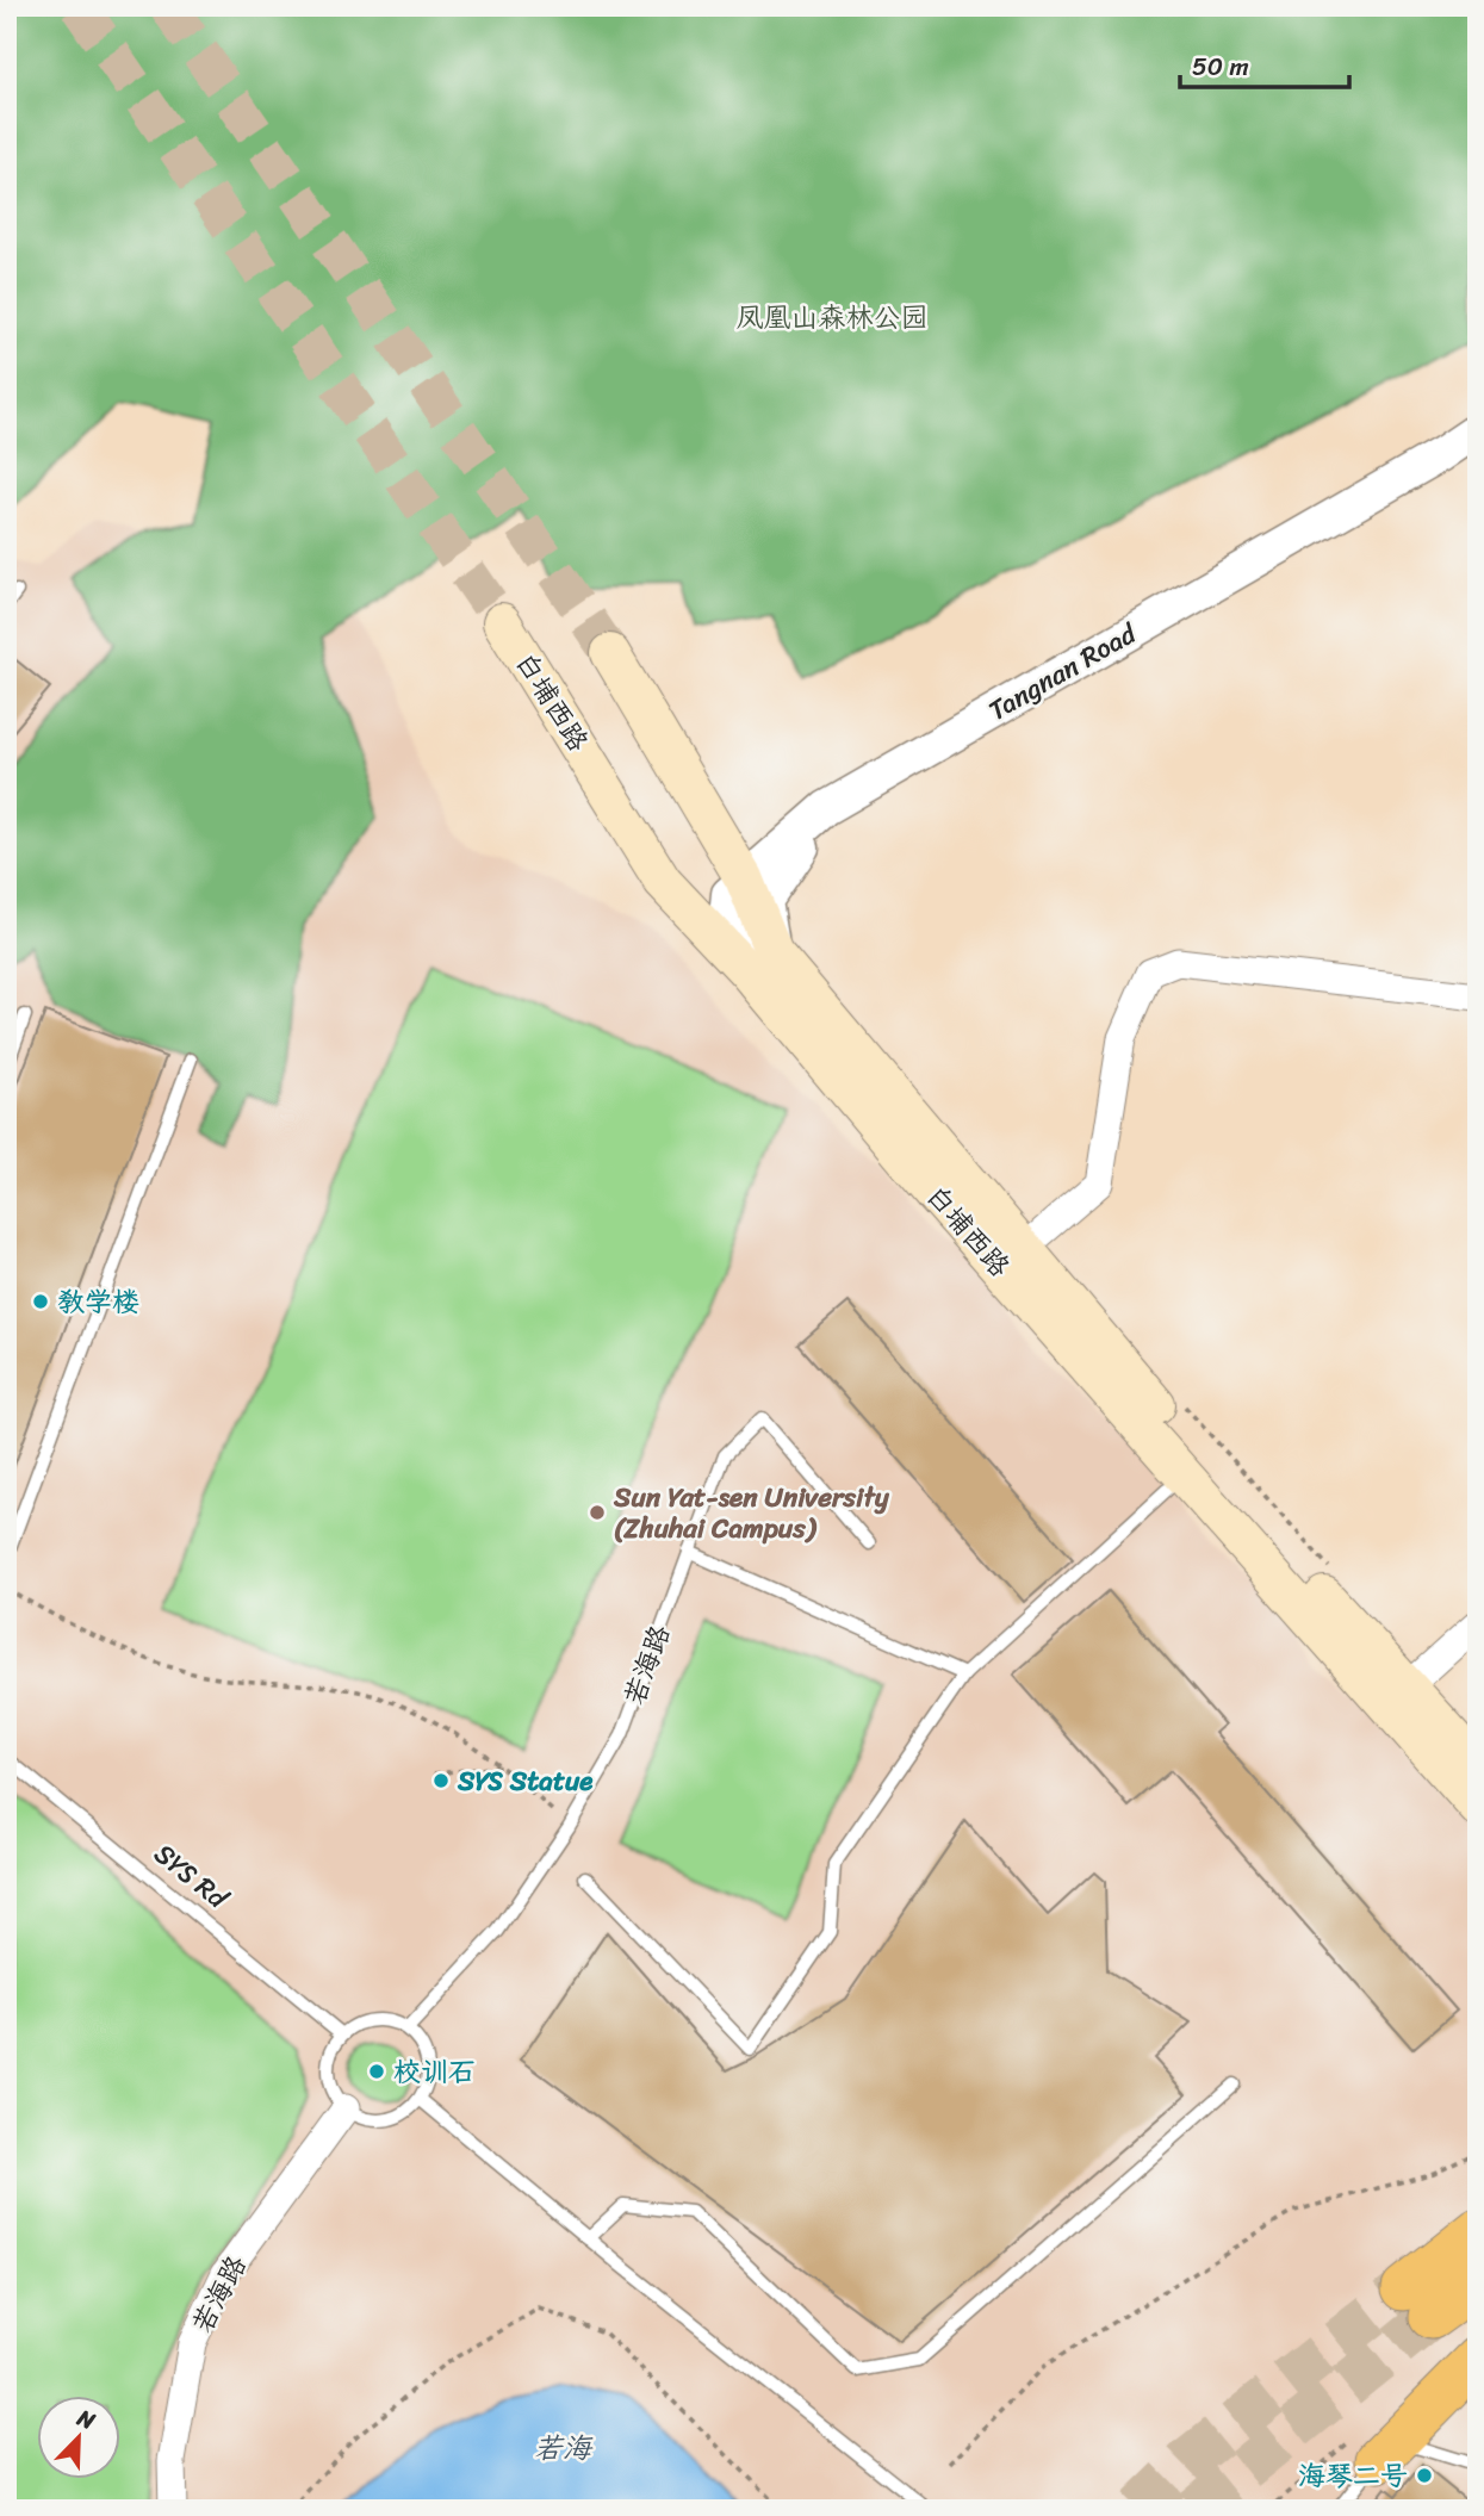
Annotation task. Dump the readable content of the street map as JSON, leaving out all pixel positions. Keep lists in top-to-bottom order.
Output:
{
  "streets": {
    "main road": ["白埔西路"],
    "street": ["Tangnan Road", "若海路"],
    "lane": ["SYS Rd"]
  },
  "crossings": [
    ["Tangnan Road", "白埔西路"],
    ["若海路", "SYS Rd"]
  ],
  "water": ["若海"],
  "parks": ["凤凰山森林公园"],
  "places": [
    "教学楼",
    "Sun Yat-sen University (Zhuhai Campus)",
    "SYS Statue",
    "校训石",
    "海琴二号"
  ],
  "scale_bar": "50 m",
  "north": "top right"
}
